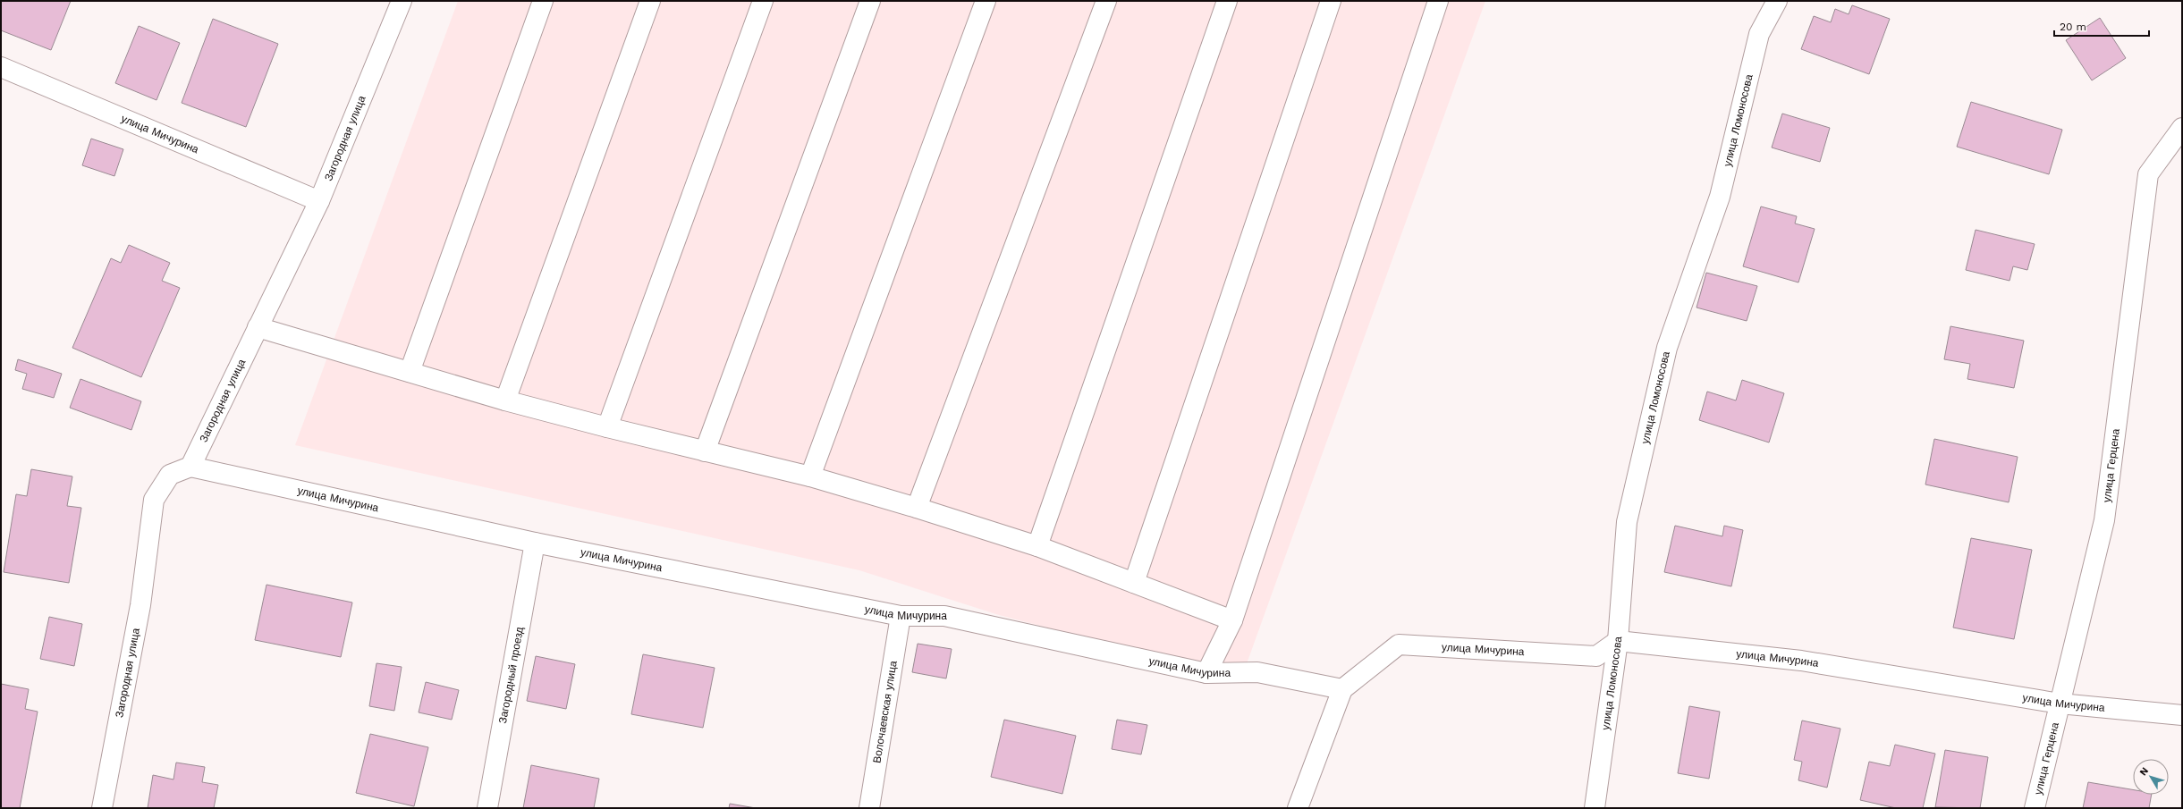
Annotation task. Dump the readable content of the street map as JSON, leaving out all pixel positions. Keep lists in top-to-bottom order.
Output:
{
  "streets": {
    "street": [
      "улица Ломоносова",
      "улица Мичурина",
      "Загородная улица",
      "улица Герцена",
      "Загородный проезд",
      "Волочаевская улица"
    ]
  },
  "crossings": [
    ["улица Ломоносова", "улица Мичурина"],
    ["улица Мичурина", "Загородная улица"],
    ["улица Мичурина", "улица Герцена"],
    ["улица Мичурина", "Загородный проезд"],
    ["улица Мичурина", "Волочаевская улица"]
  ],
  "scale_bar": "20 m",
  "north": "top left"
}
